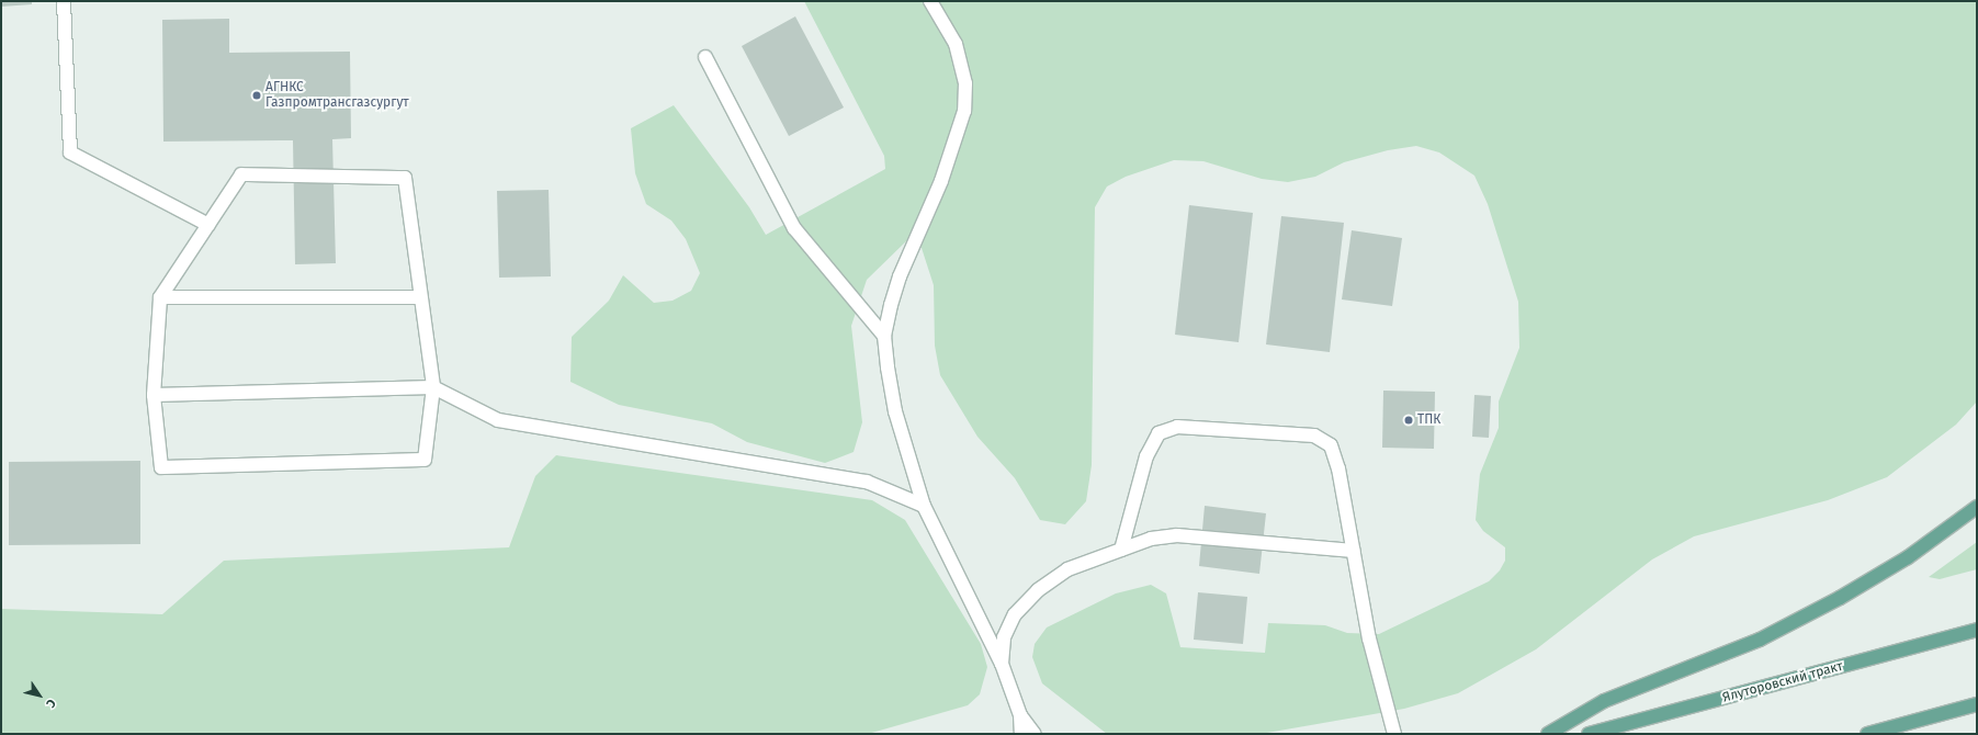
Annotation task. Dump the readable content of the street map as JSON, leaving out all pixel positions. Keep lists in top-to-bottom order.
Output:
{
  "streets": {
    "main road": ["Ялуторовский тракт"]
  },
  "places": ["АГНКС Газпромтрансгазсургут", "ТПК"],
  "north": "bottom right"
}
